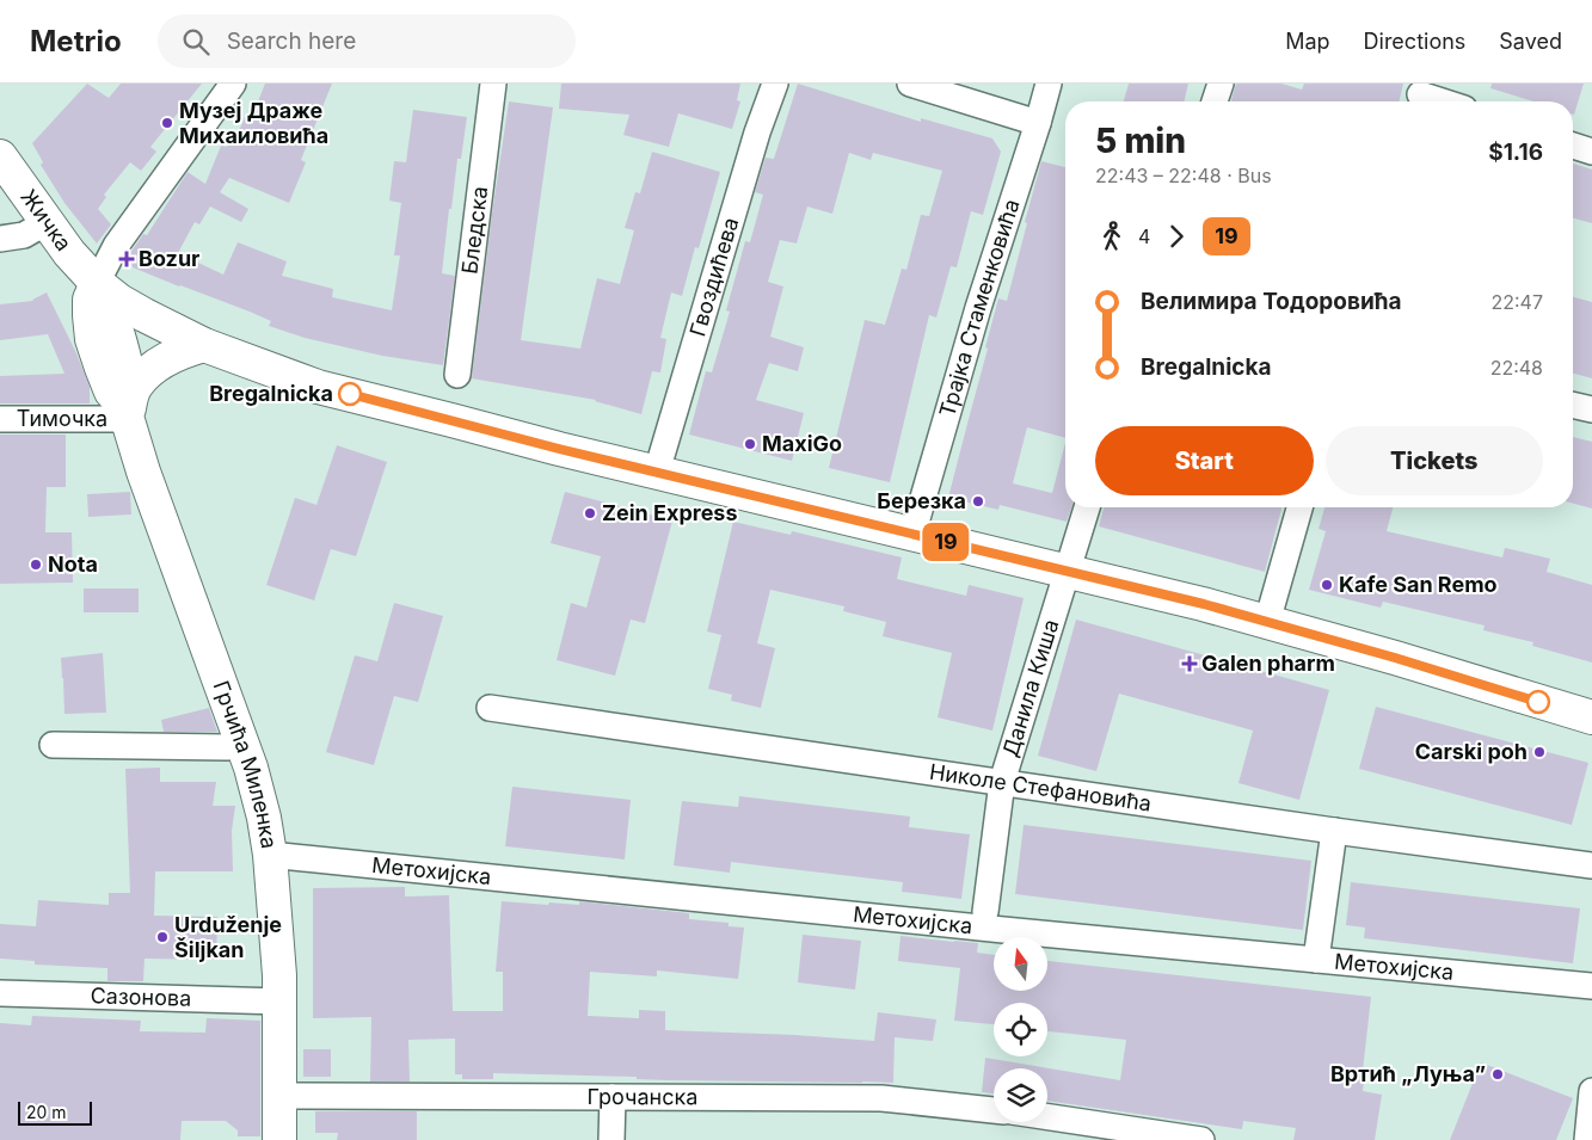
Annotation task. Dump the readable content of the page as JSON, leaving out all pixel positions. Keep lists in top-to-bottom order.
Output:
{
  "streets": {
    "main road": ["Жичка", "Грчића Миленка"],
    "street": [
      "Бледска",
      "Гвоздићева",
      "Трајка Стаменковића",
      "Тимочка",
      "Данила Киша",
      "Николе Стефановића",
      "Метохијска",
      "Сазонова",
      "Грочанска"
    ]
  },
  "crossings": [
    ["Жичка", "Гвоздићева"],
    ["Жичка", "Трајка Стаменковића"],
    ["Жичка", "Данила Киша"],
    ["Жичка", "Грчића Миленка"],
    ["Тимочка", "Грчића Миленка"],
    ["Данила Киша", "Николе Стефановића"],
    ["Данила Киша", "Метохијска"],
    ["Грчића Миленка", "Метохијска"],
    ["Грчића Миленка", "Сазонова"],
    ["Грчића Миленка", "Грочанска"]
  ],
  "places": {
    "other": [
      "Музеј Драже Михаиловића",
      "Bregalnicka",
      "MaxiGo",
      "Березка",
      "Zein Express",
      "Nota",
      "Kafe San Remo",
      "Carski poh",
      "Urduženje Šiljkan",
      "Вртић „Луња”"
    ],
    "health": ["Bozur", "Galen pharm"]
  },
  "lines": ["bus line 19"],
  "scale_bar": "20 m",
  "north": "top",
  "page": {
    "header": "Metrio",
    "search": "Search here",
    "nav": ["Map", "Directions", "Saved"],
    "on_map": "19",
    "heading": ["5 min", "22:43 – 22:48 · Bus", "$1.16"],
    "legs": ["4", "19"],
    "list": [
      {
        "name": "Велимира Тодоровића",
        "value": "22:47"
      },
      {
        "name": "Bregalnicka",
        "value": "22:48"
      }
    ],
    "buttons": ["Start", "Tickets"],
    "scale": "20 m"
  }
}
